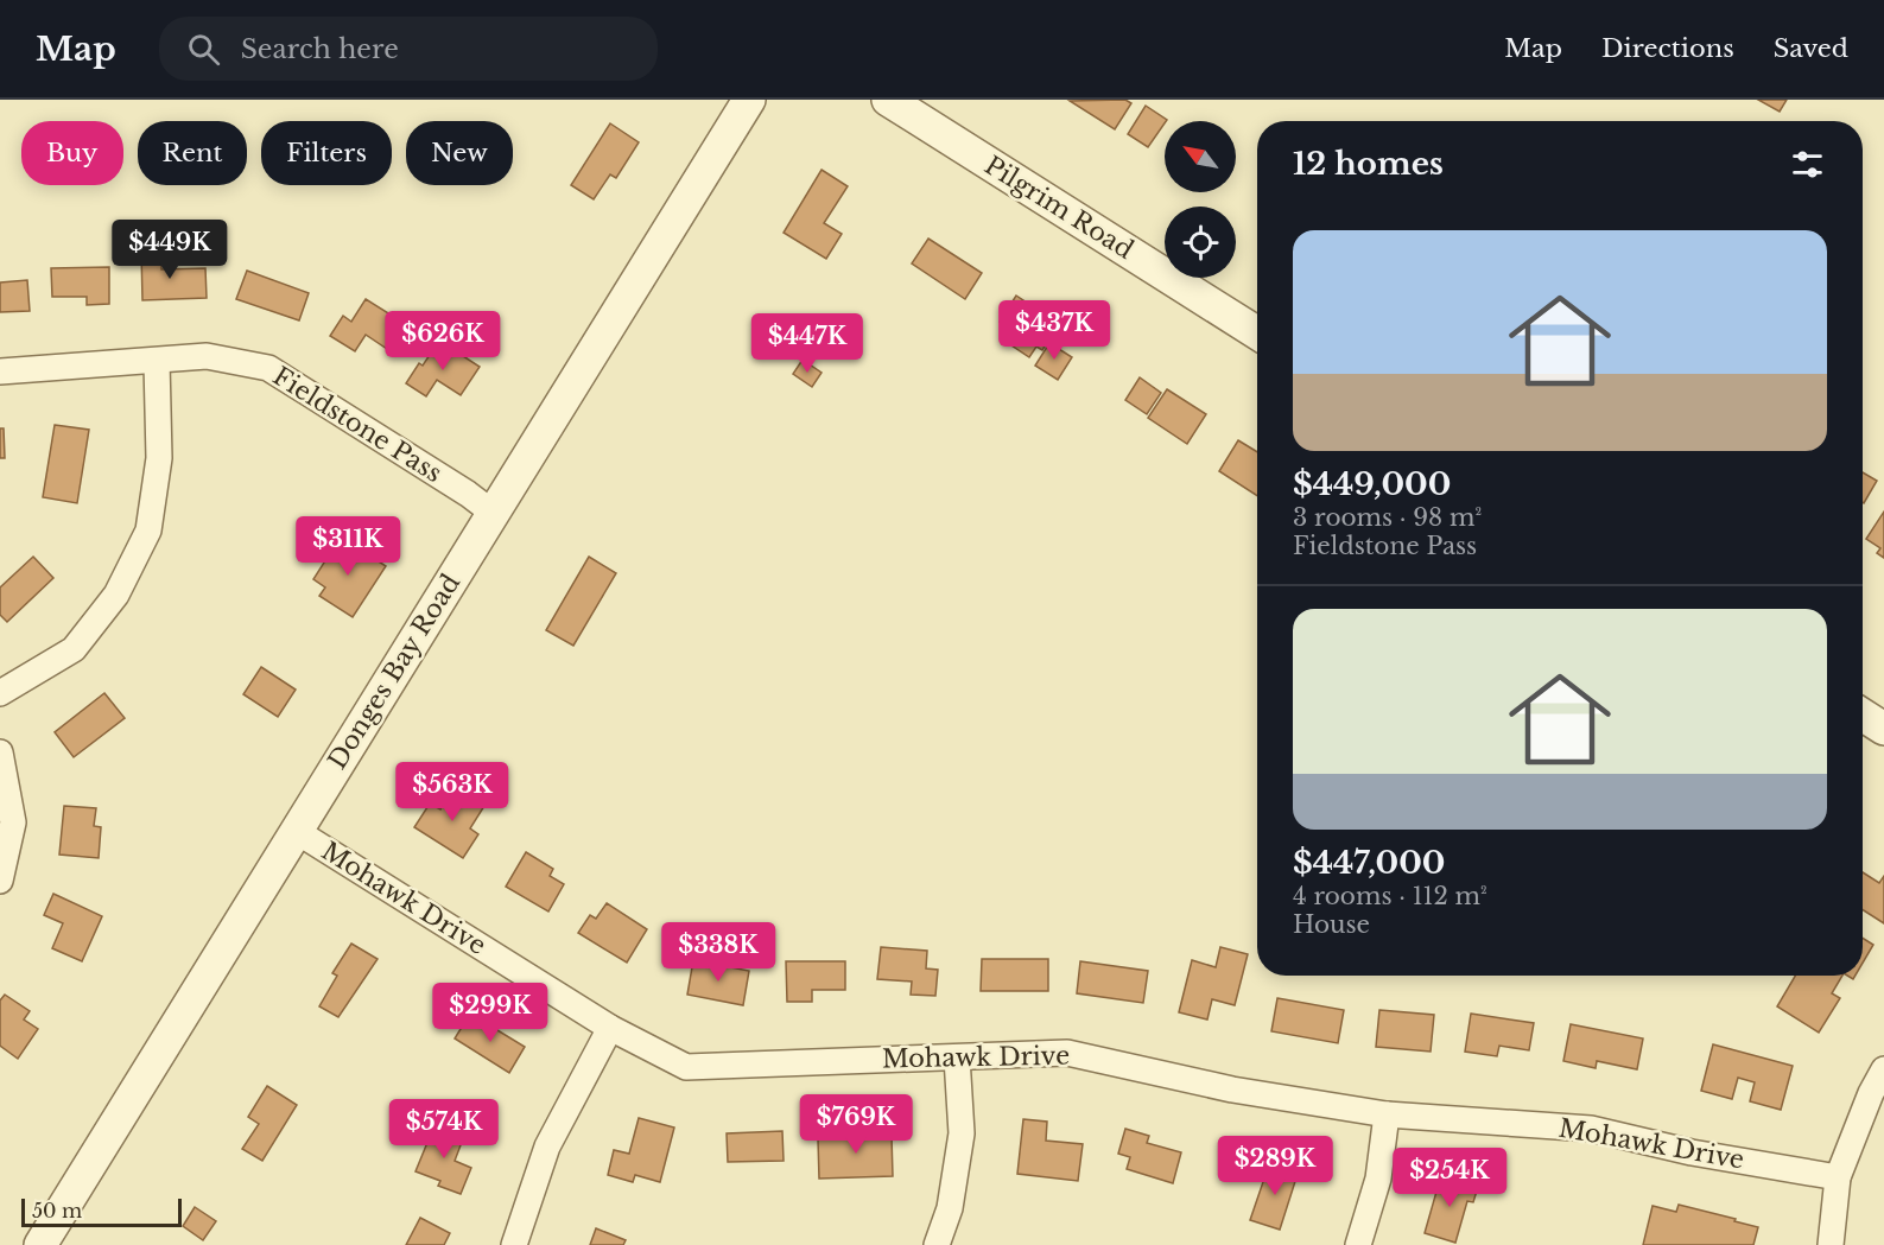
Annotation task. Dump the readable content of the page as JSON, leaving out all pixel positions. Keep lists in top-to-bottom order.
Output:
{
  "streets": {
    "street": [
      "Pilgrim Road",
      "Fieldstone Pass",
      "Donges Bay Road",
      "Mohawk Drive"
    ]
  },
  "crossings": [
    ["Fieldstone Pass", "Donges Bay Road"],
    ["Donges Bay Road", "Mohawk Drive"]
  ],
  "scale_bar": "50 m",
  "north": "top left",
  "page": {
    "header": "Map",
    "search": "Search here",
    "nav": ["Map", "Directions", "Saved"],
    "chip": [
      "Buy",
      "Rent",
      "Filters",
      "New"
    ],
    "heading": "12 homes",
    "list": [
      {
        "name": "$449,000",
        "note": "3 rooms · 98 m² · Fieldstone Pass"
      },
      {
        "name": "$447,000",
        "note": "4 rooms · 112 m² · House"
      }
    ],
    "price": [
      "$449K",
      "$437K",
      "$626K",
      "$447K",
      "$311K",
      "$563K",
      "$338K",
      "$299K",
      "$769K",
      "$574K",
      "$289K",
      "$254K"
    ],
    "scale": "50 m"
  }
}
